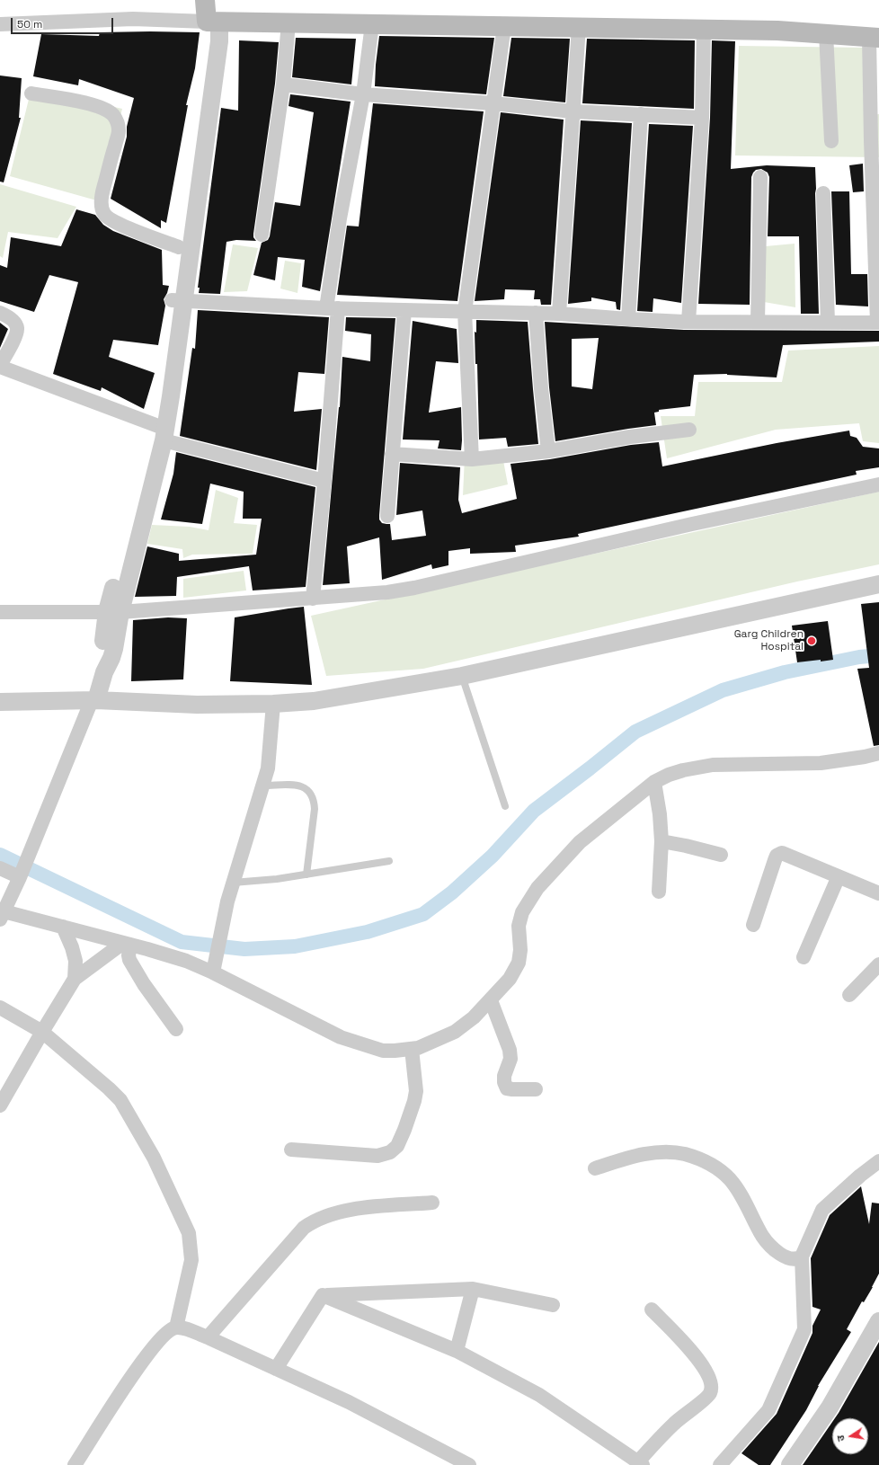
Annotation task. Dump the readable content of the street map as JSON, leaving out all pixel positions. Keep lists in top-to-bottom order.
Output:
{
  "places": ["Garg Children Hospital"],
  "scale_bar": "50 m",
  "north": "left"
}
